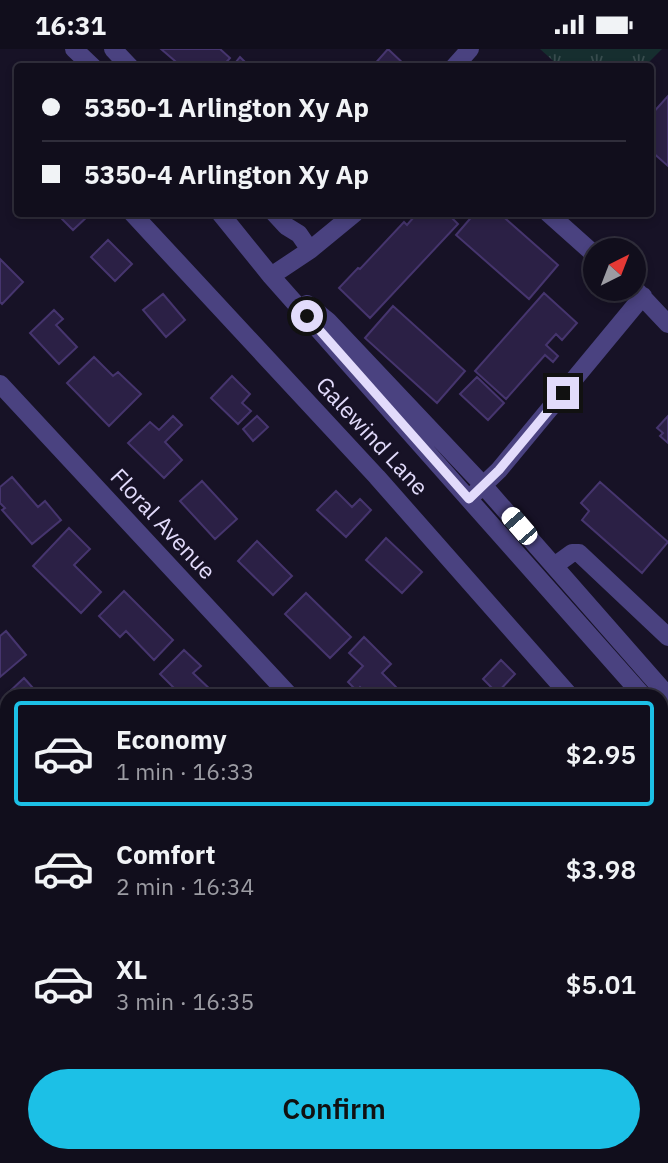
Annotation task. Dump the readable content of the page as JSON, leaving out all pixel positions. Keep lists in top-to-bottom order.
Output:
{
  "streets": {
    "street": ["Galewind Lane", "Floral Avenue"]
  },
  "north": "top right",
  "page": {
    "status": "16:31",
    "banner": ["5350-1 Arlington Xy Ap", "5350-4 Arlington Xy Ap"],
    "list": [
      {
        "name": "Economy",
        "note": "1 min · 16:33",
        "value": "$2.95"
      },
      {
        "name": "Comfort",
        "note": "2 min · 16:34",
        "value": "$3.98"
      },
      {
        "name": "XL",
        "note": "3 min · 16:35",
        "value": "$5.01"
      }
    ],
    "buttons": "Confirm"
  }
}
